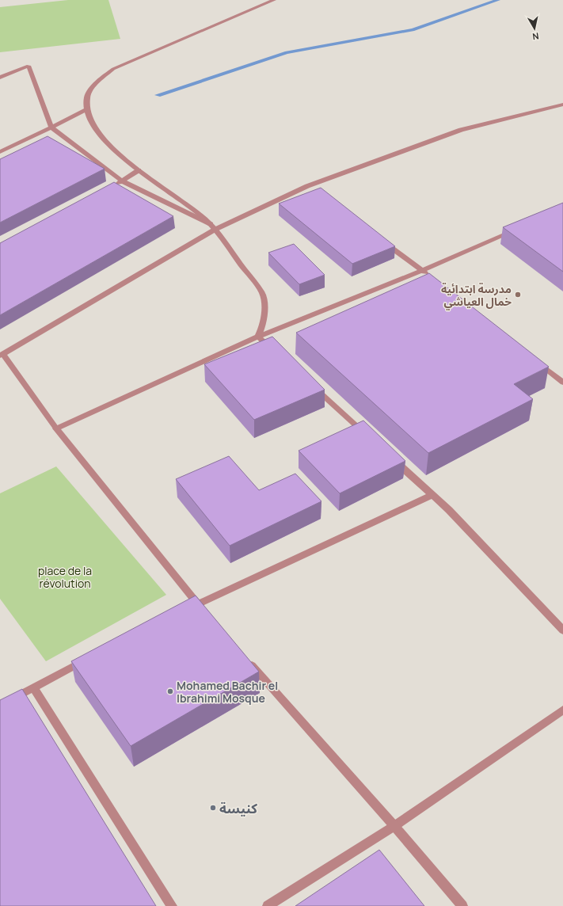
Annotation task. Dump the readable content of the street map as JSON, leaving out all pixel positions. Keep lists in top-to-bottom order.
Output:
{
  "parks": ["place de la révolution"],
  "places": ["مدرسة ابتدائية خمال العياشي", "Mohamed Bachir el Ibrahimi Mosque", "كنيسة"],
  "north": "bottom"
}
